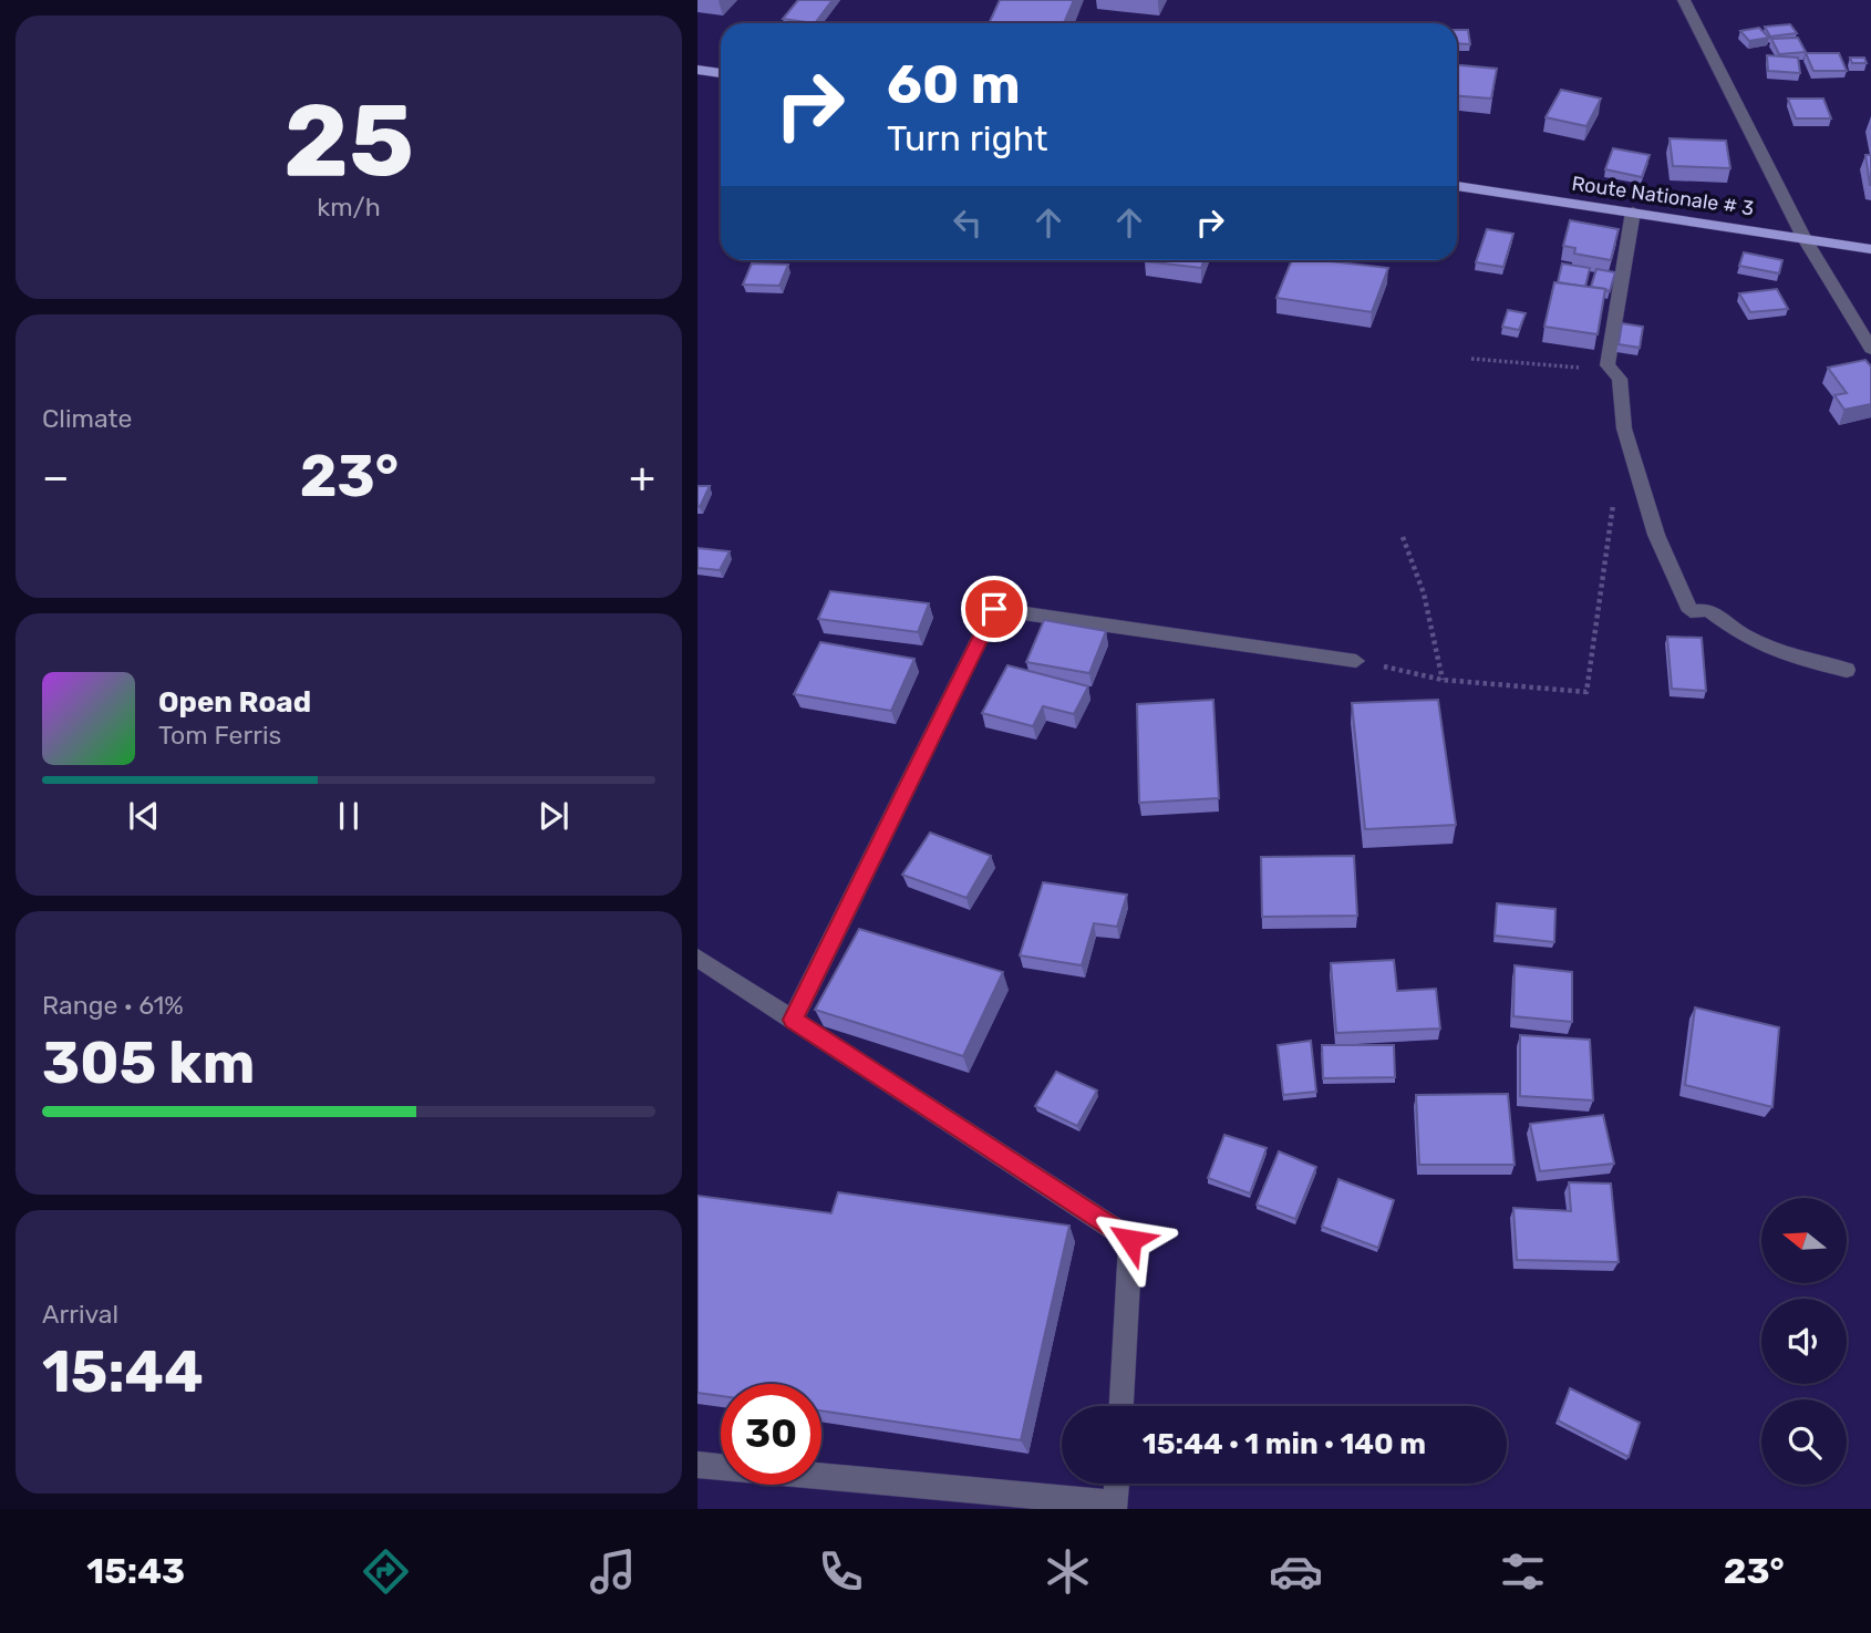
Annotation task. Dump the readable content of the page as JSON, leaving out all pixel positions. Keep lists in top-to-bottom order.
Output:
{
  "streets": {
    "main road": ["Route Nationale # 3"]
  },
  "north": "left",
  "page": {
    "tile": [
      ["25", "km/h"],
      "Climate",
      ["Range · 61%", "305 km"],
      ["Arrival", "15:44"]
    ],
    "turn": ["60 m", "Turn right"],
    "heat": ["−", "23°", "+"],
    "song": ["Open Road", "Tom Ferris"],
    "limit": "30",
    "trip": "15:44 · 1 min · 140 m",
    "tabs": ["15:43", "23°"]
  }
}
